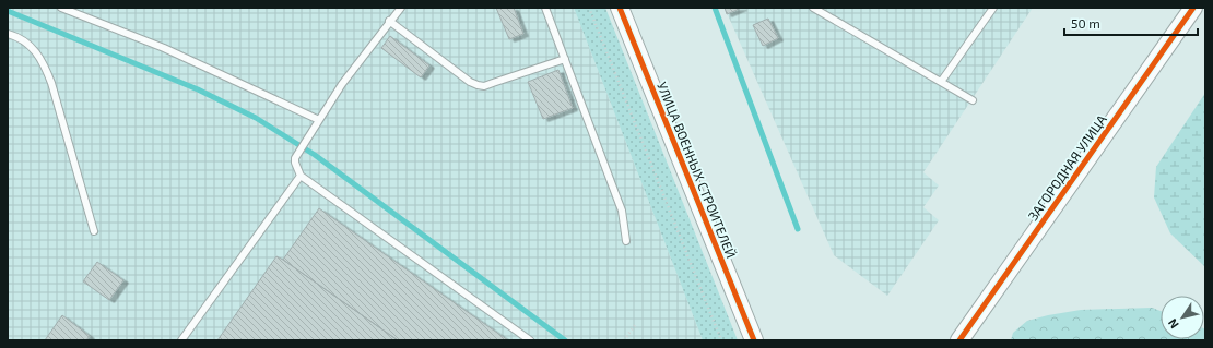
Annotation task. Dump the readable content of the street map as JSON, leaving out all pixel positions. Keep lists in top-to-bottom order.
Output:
{
  "streets": {
    "street": ["ЗАГОРОДНАЯ УЛИЦА", "УЛИЦА ВОЕННЫХ СТРОИТЕЛЕЙ"]
  },
  "scale_bar": "50 m",
  "north": "bottom left"
}
